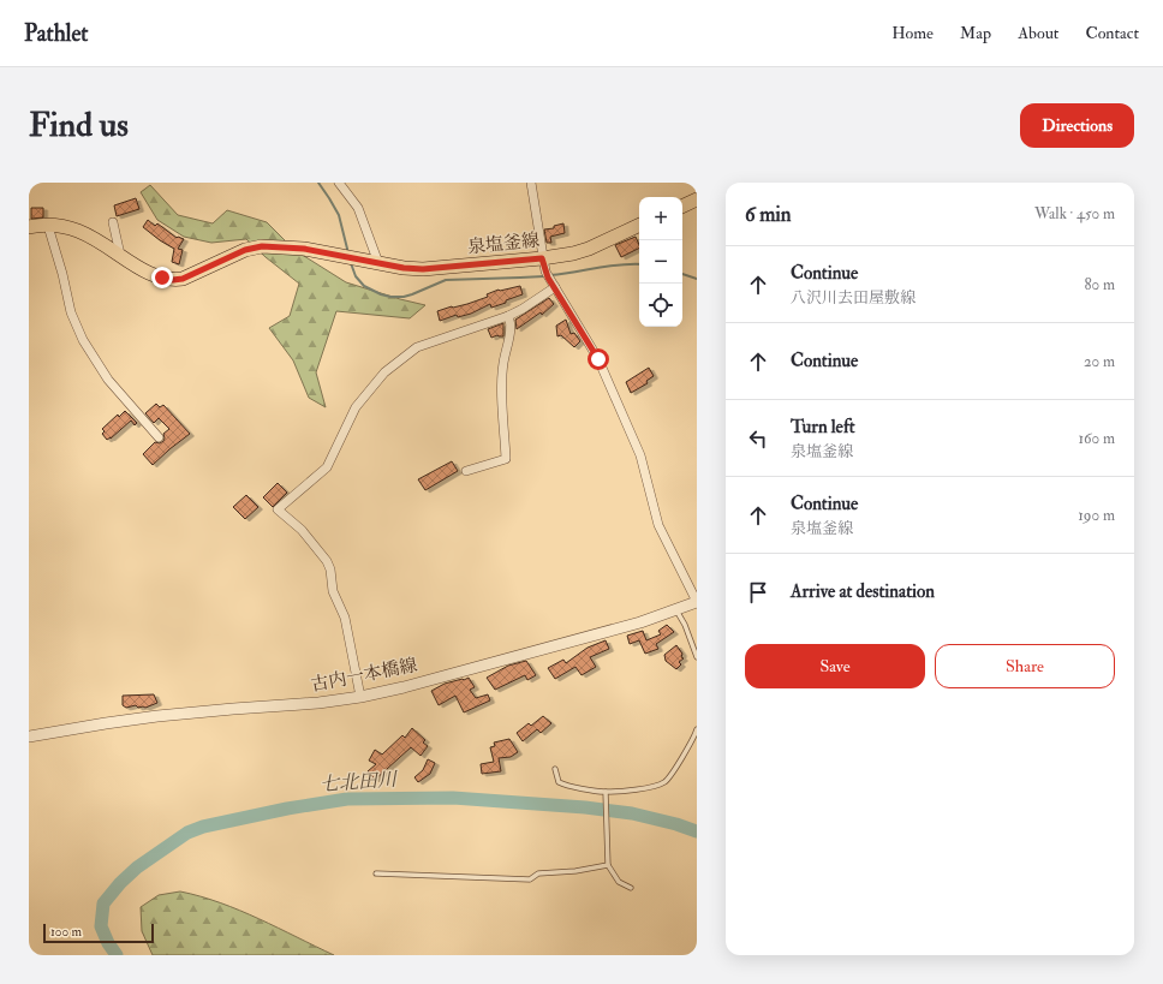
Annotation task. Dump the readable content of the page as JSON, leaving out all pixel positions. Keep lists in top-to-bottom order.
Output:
{
  "streets": {
    "main road": ["泉塩釜線"],
    "street": ["古内一本橋線"]
  },
  "water": ["七北田川"],
  "scale_bar": "100 m",
  "page": {
    "header": "Pathlet",
    "nav": [
      "Home",
      "Map",
      "About",
      "Contact"
    ],
    "buttons": [
      "Directions",
      ["Save", "Share"]
    ],
    "title": "Find us",
    "heading": ["6 min", "Walk · 450 m"],
    "map_buttons": ["+", "−"],
    "list": [
      ["Continue", "八沢川去田屋敷線", "80 m"],
      ["Continue", "20 m"],
      ["Turn left", "泉塩釜線", "160 m"],
      ["Continue", "泉塩釜線", "190 m"],
      "Arrive at destination"
    ],
    "scale": "100 m"
  }
}
